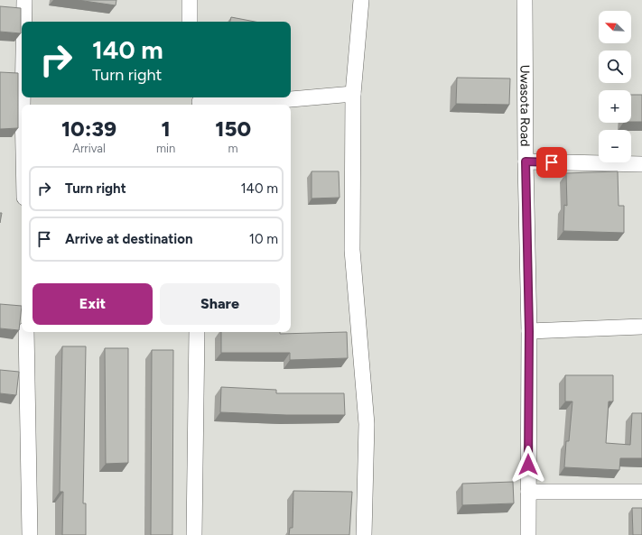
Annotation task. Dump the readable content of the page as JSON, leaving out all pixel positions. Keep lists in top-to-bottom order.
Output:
{
  "streets": {
    "street": ["Uwasota Road"]
  },
  "north": "top left",
  "page": {
    "map_buttons": ["+", "−"],
    "turn": ["140 m", "Turn right"],
    "eta": [
      "10:39",
      "Arrival",
      "1",
      "min",
      "150",
      "m"
    ],
    "list": [
      {
        "name": "Turn right",
        "value": "140 m"
      },
      {
        "name": "Arrive at destination",
        "value": "10 m"
      }
    ],
    "buttons": ["Exit", "Share"]
  }
}
